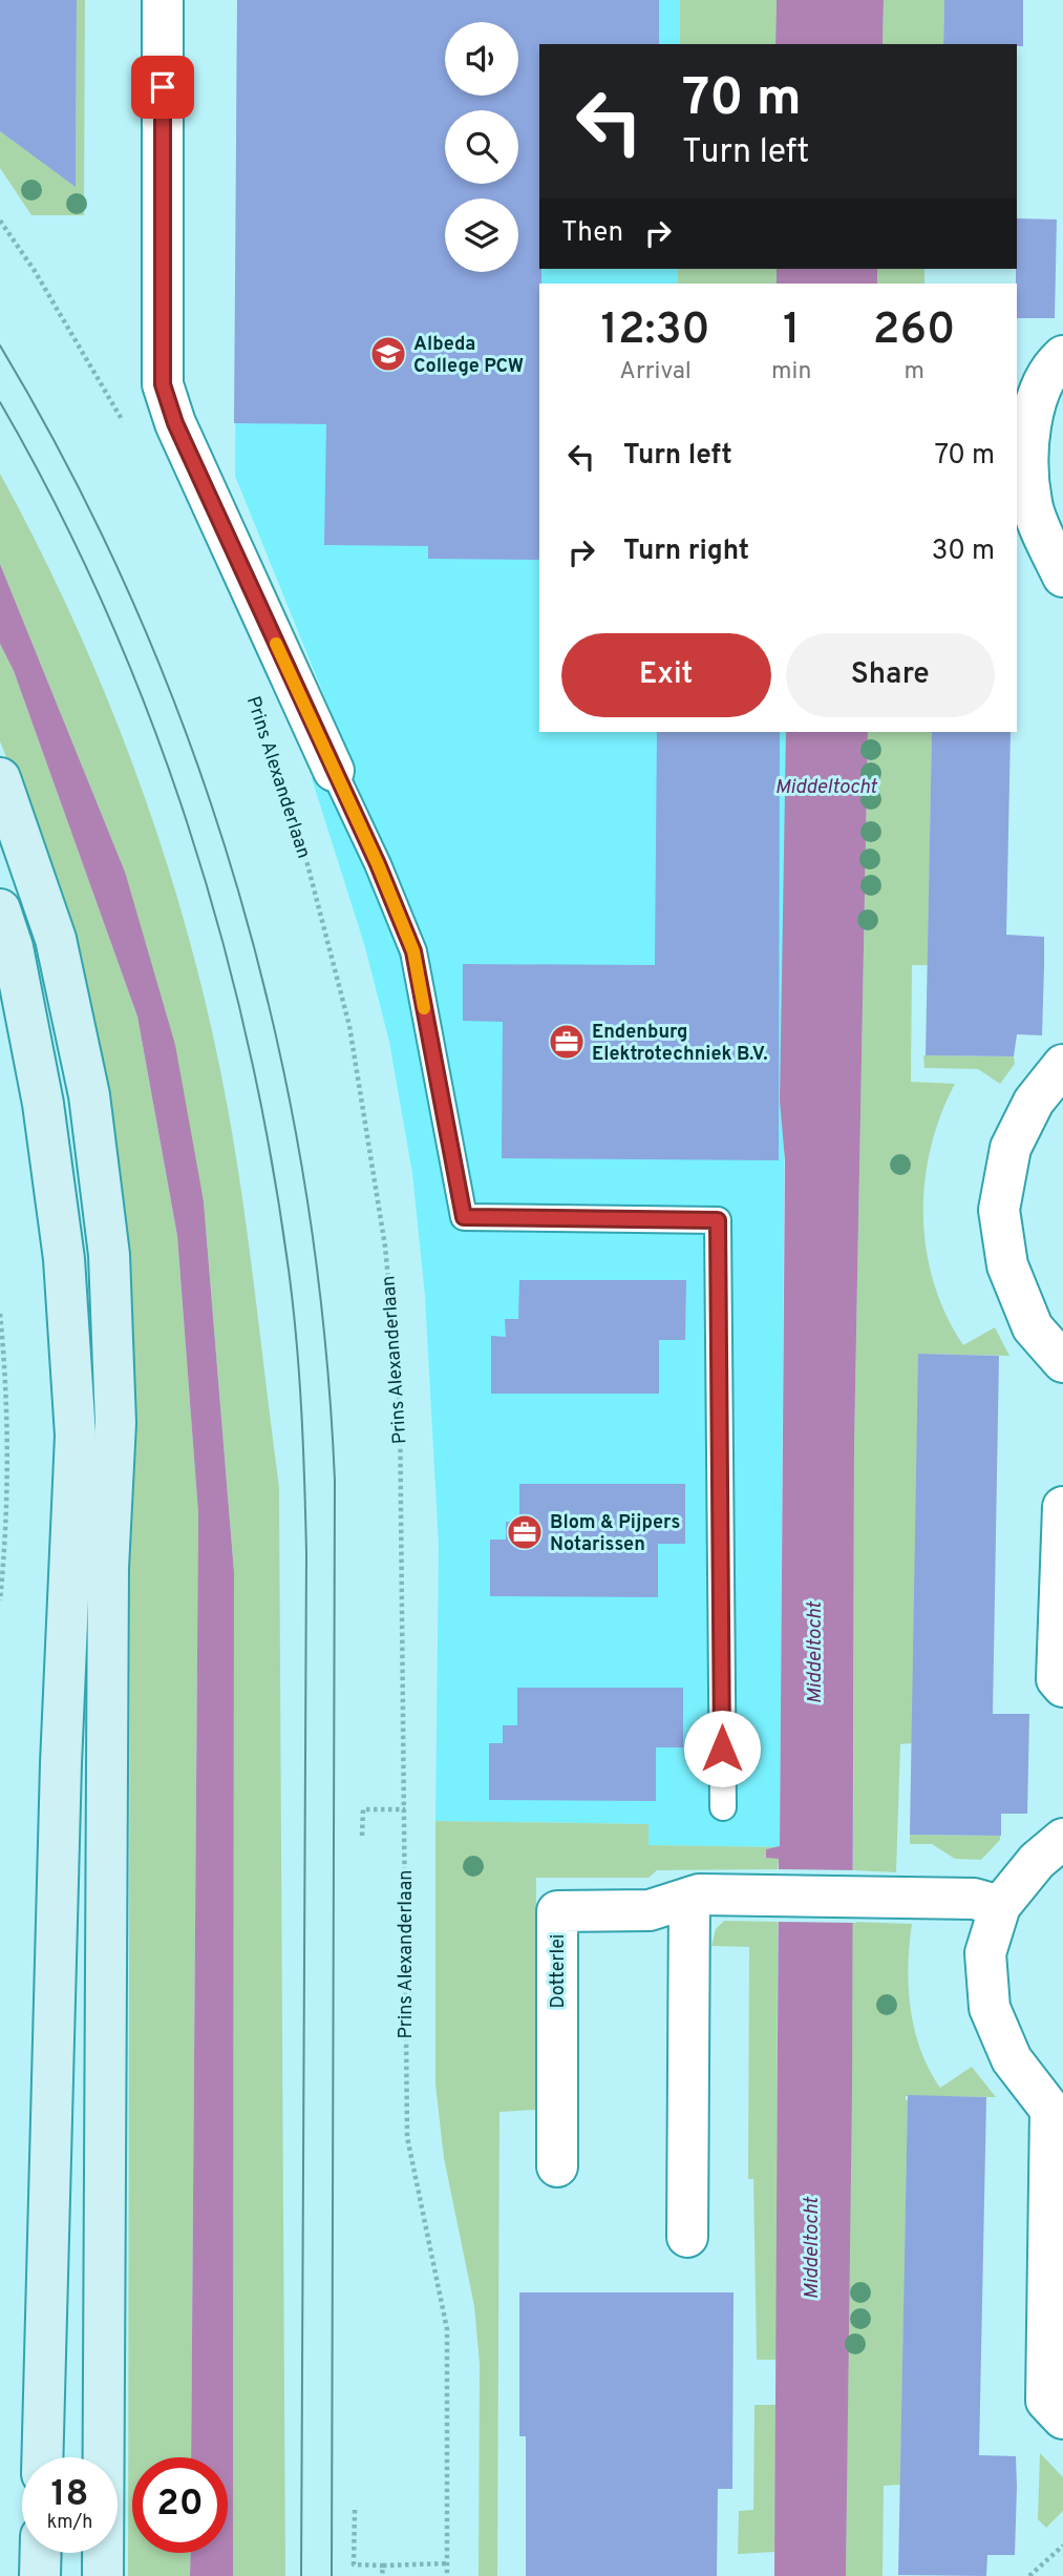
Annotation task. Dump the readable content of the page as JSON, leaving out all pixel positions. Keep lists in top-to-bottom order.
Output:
{
  "streets": {
    "street": ["Dotterlei"],
    "path": ["Prins Alexanderlaan"]
  },
  "water": ["Middeltocht"],
  "places": {
    "school or university": ["Albeda College PCW"],
    "office": ["Endenburg Elektrotechniek B.V.", "Blom & Pijpers Notarissen"]
  },
  "page": {
    "turn": ["70 m", "Turn left"],
    "then": "Then",
    "eta": [
      "12:30",
      "Arrival",
      "1",
      "min",
      "260",
      "m"
    ],
    "list": [
      {
        "name": "Turn left",
        "value": "70 m"
      },
      {
        "name": "Turn right",
        "value": "30 m"
      }
    ],
    "buttons": ["Exit", "Share"],
    "speed": "18 km/h",
    "limit": "20"
  }
}
